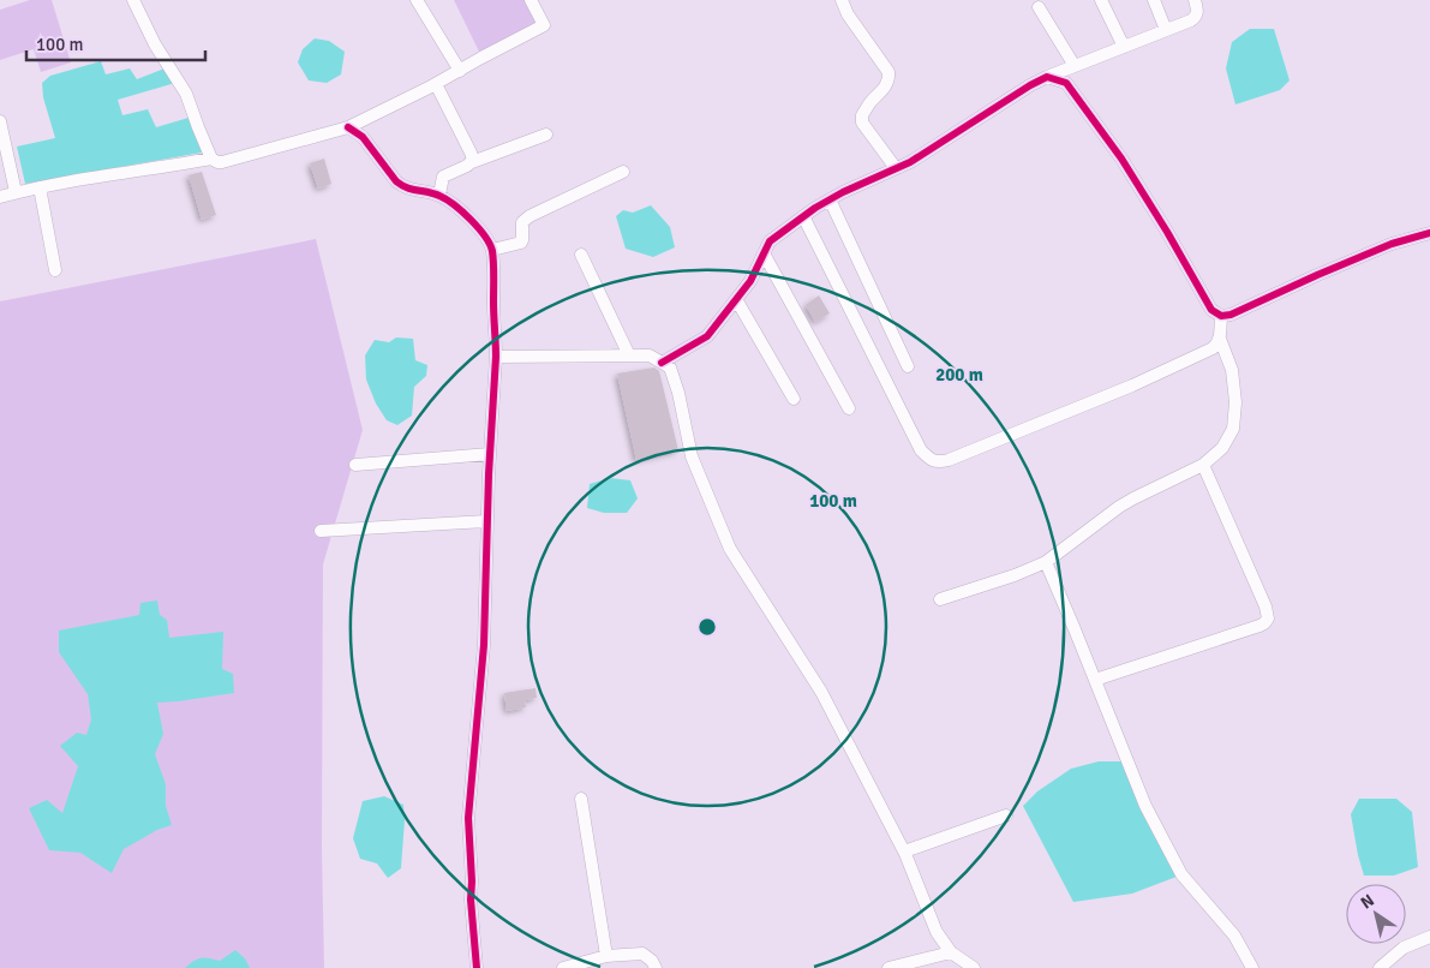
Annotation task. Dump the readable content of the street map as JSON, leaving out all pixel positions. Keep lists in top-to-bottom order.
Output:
{
  "scale_bar": "100 m",
  "north": "top left",
  "rings": ["200 m", "100 m"]
}
